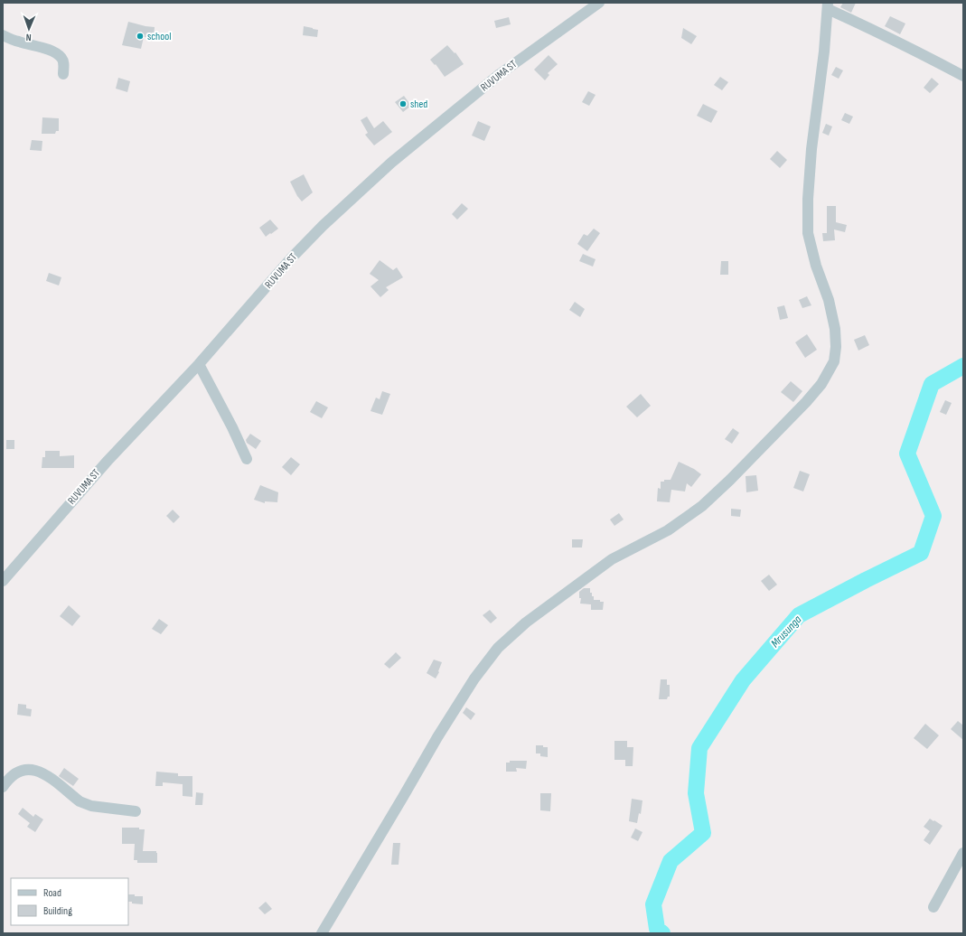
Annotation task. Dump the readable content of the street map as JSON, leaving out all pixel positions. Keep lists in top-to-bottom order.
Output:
{
  "streets": {
    "street": ["RUVUMA ST"]
  },
  "water": ["Mrusunga"],
  "places": ["school", "shed"],
  "legend": ["Road", "Building"],
  "north": "bottom"
}
